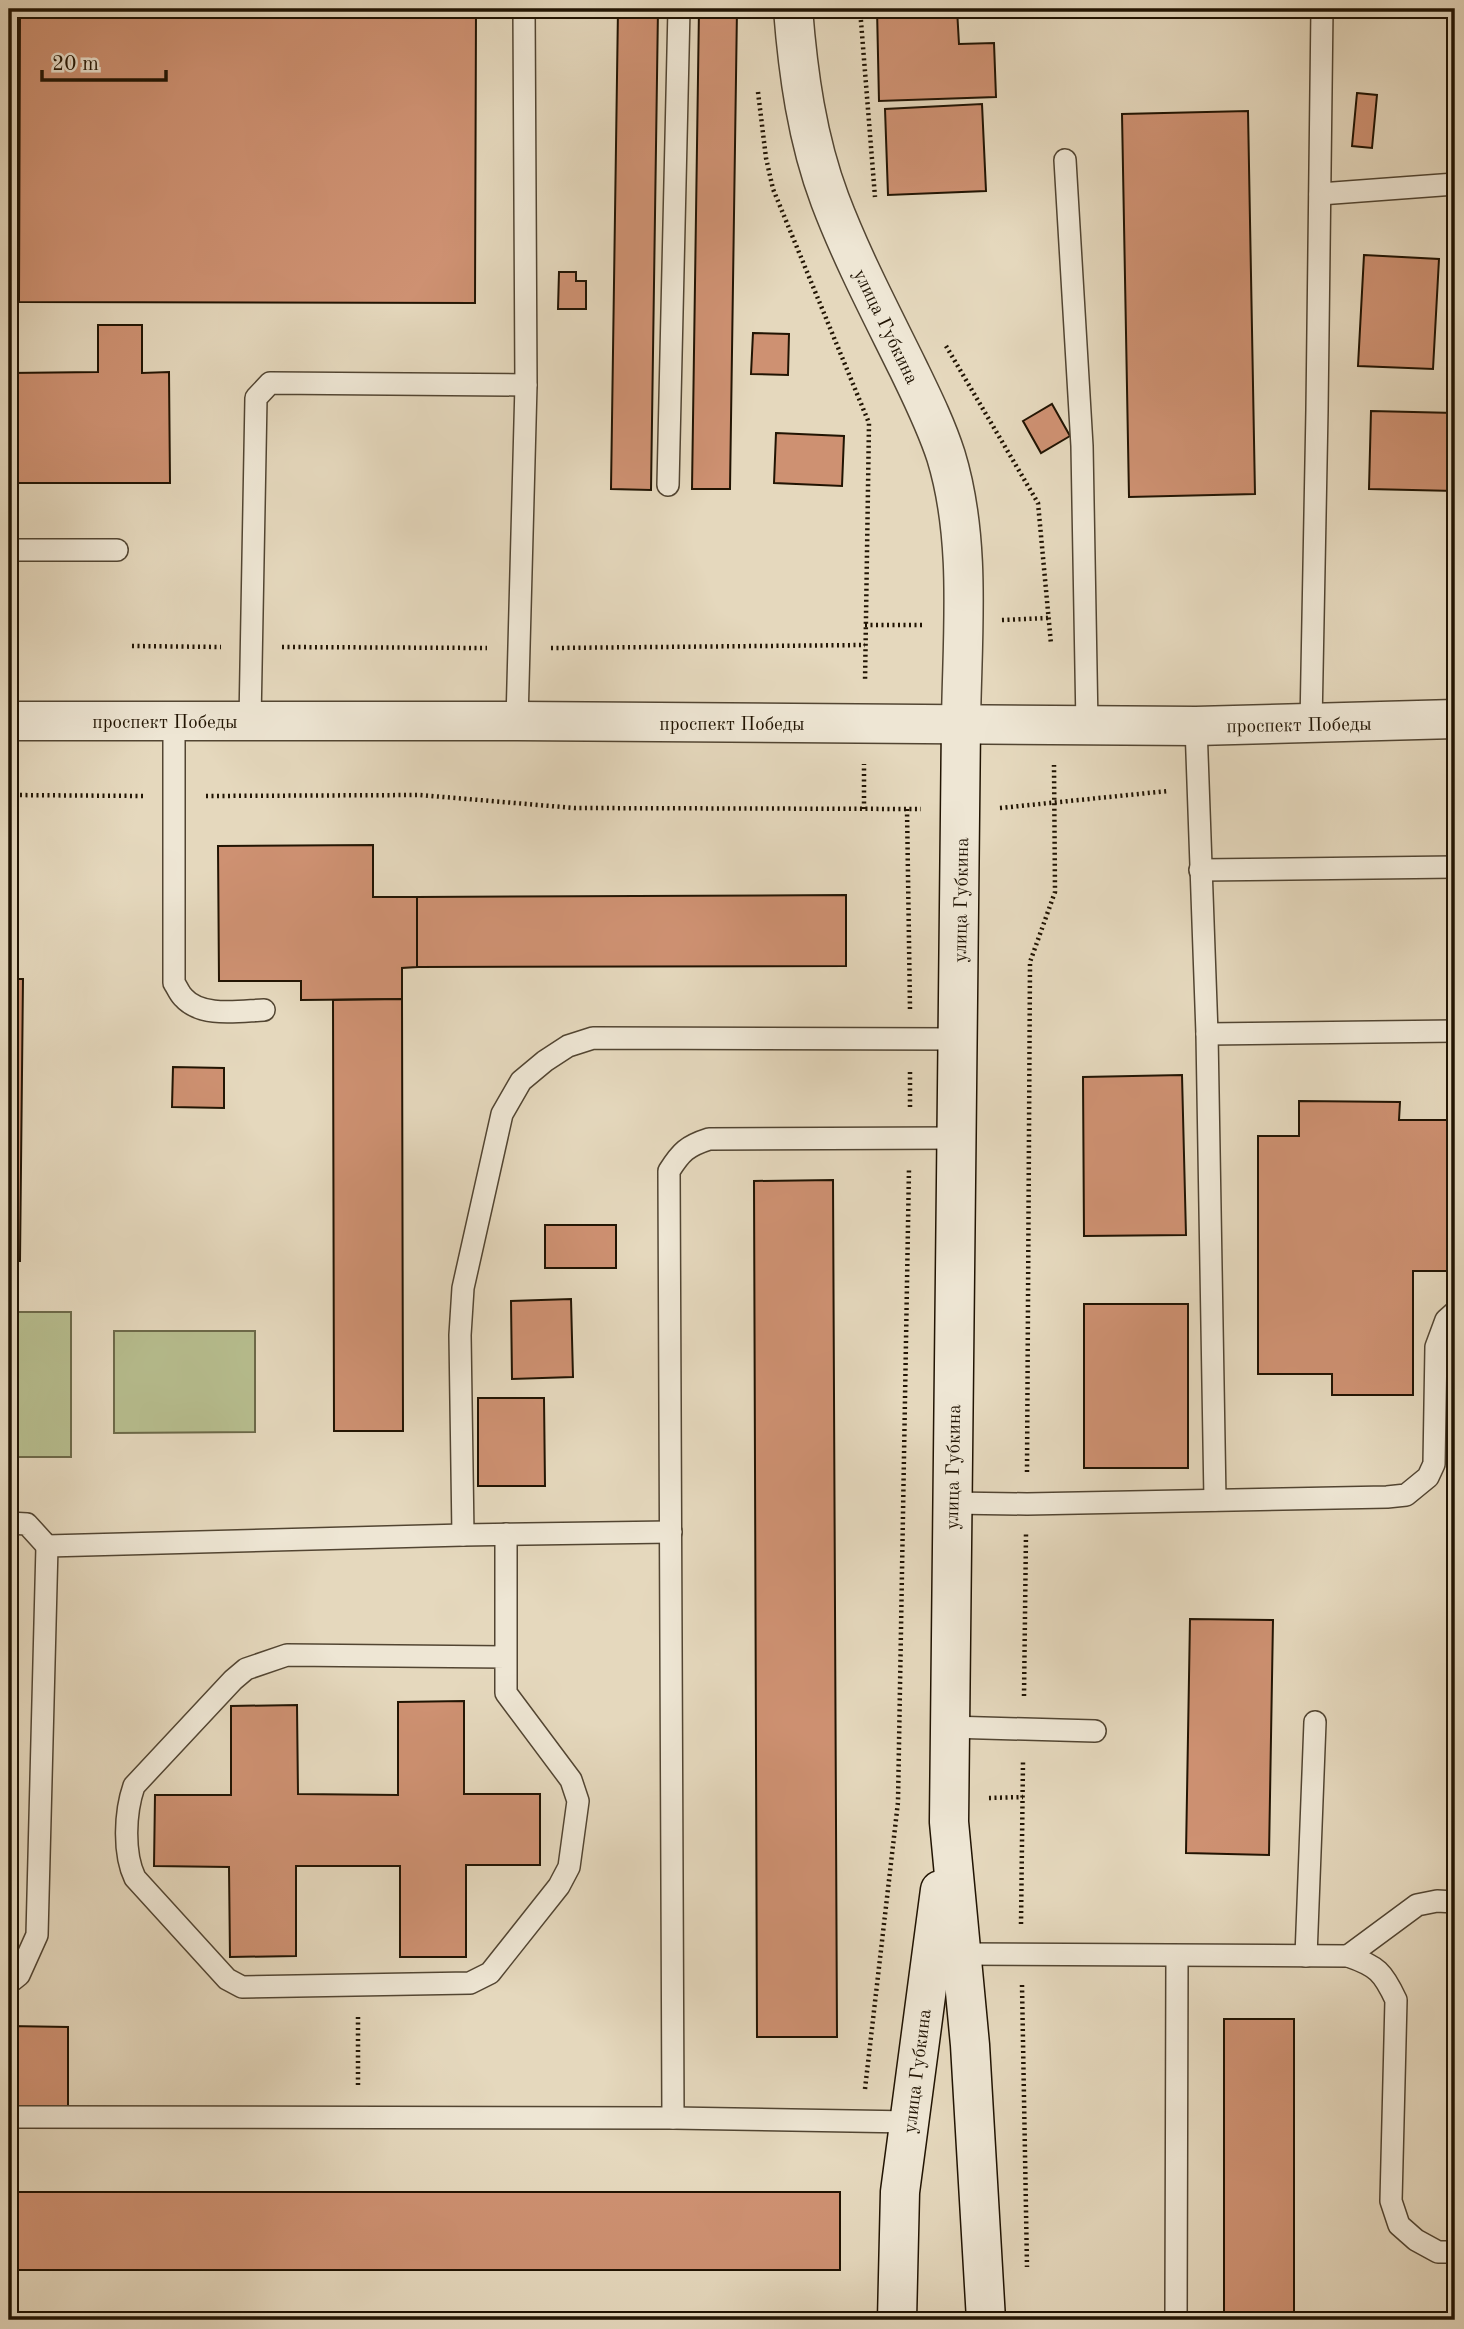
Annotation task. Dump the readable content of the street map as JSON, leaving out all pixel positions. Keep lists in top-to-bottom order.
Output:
{
  "streets": {
    "street": ["улица Губкина", "проспект Победы"]
  },
  "crossings": [
    ["улица Губкина", "проспект Победы"]
  ],
  "scale_bar": "20 m"
}
